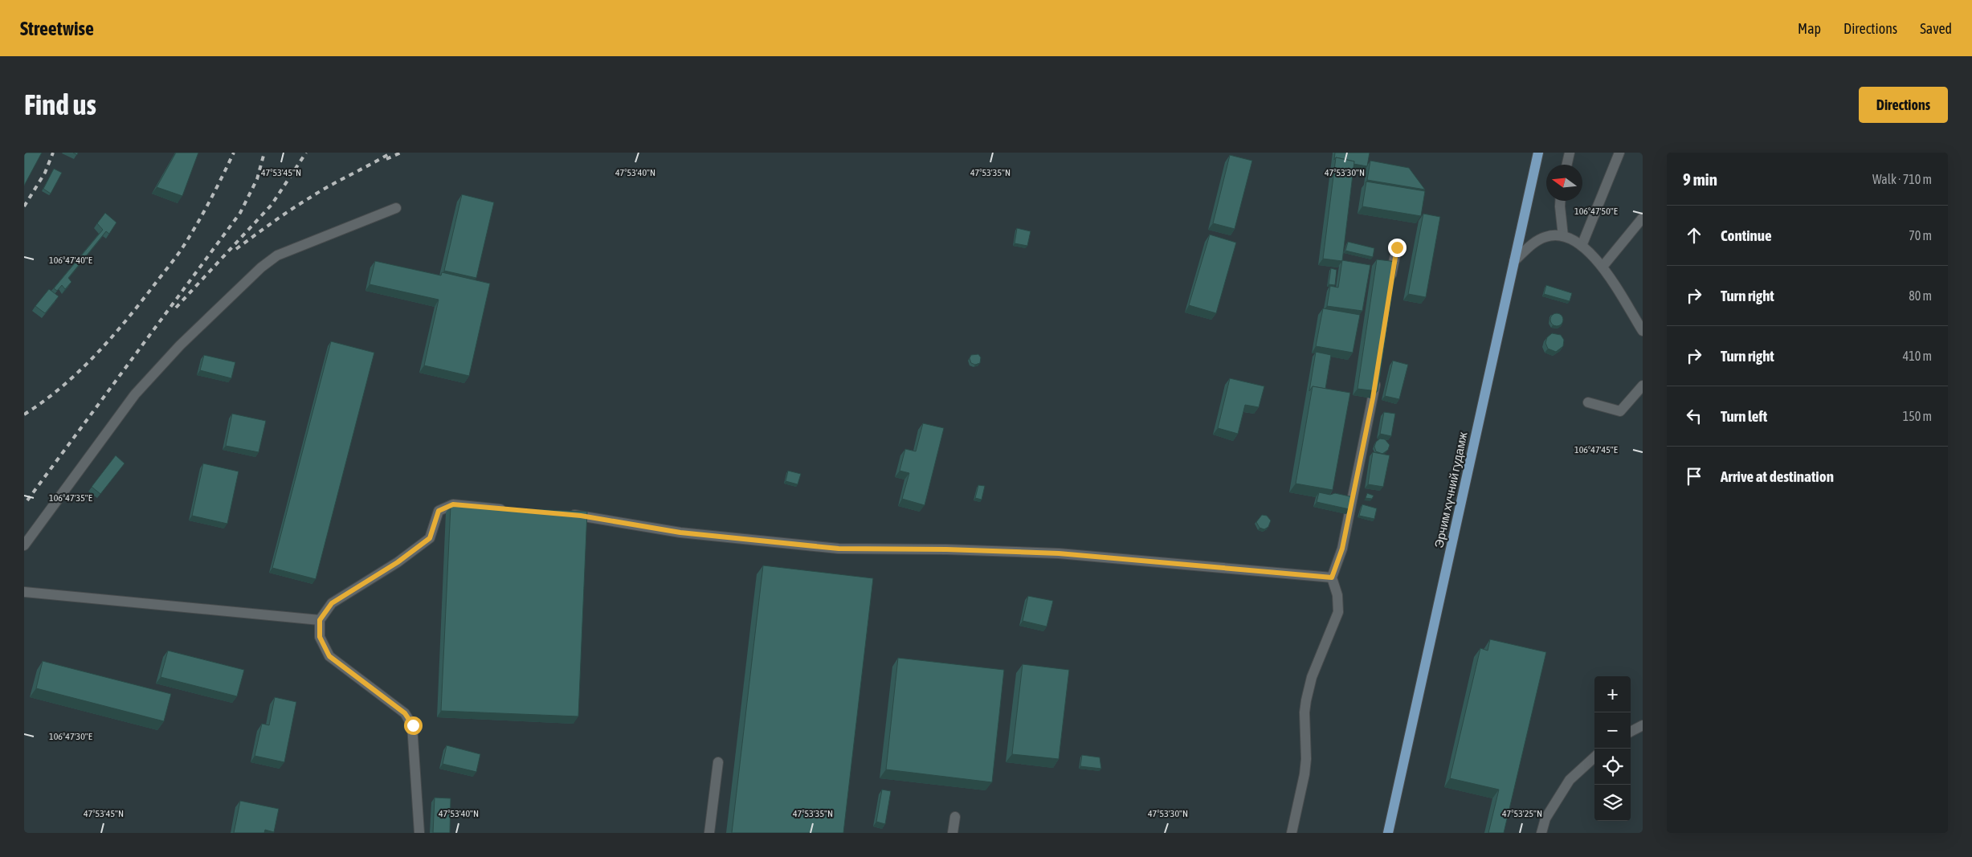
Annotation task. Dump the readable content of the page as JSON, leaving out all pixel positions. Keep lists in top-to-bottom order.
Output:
{
  "streets": {
    "main road": ["Эрчим хүчний гудамж"]
  },
  "north": "left",
  "page": {
    "header": "Streetwise",
    "nav": ["Map", "Directions", "Saved"],
    "buttons": "Directions",
    "title": "Find us",
    "heading": ["9 min", "Walk · 710 m"],
    "list": [
      ["Continue", "70 m"],
      ["Turn right", "80 m"],
      ["Turn right", "410 m"],
      ["Turn left", "150 m"],
      "Arrive at destination"
    ],
    "map_buttons": ["+", "−"]
  },
  "coordinates": [
    "47°53'30\"N",
    "47°53'45\"N",
    "47°53'40\"N",
    "47°53'35\"N",
    "106°47'50\"E",
    "106°47'40\"E",
    "106°47'45\"E",
    "106°47'35\"E",
    "106°47'30\"E",
    "47°53'25\"N"
  ]
}
